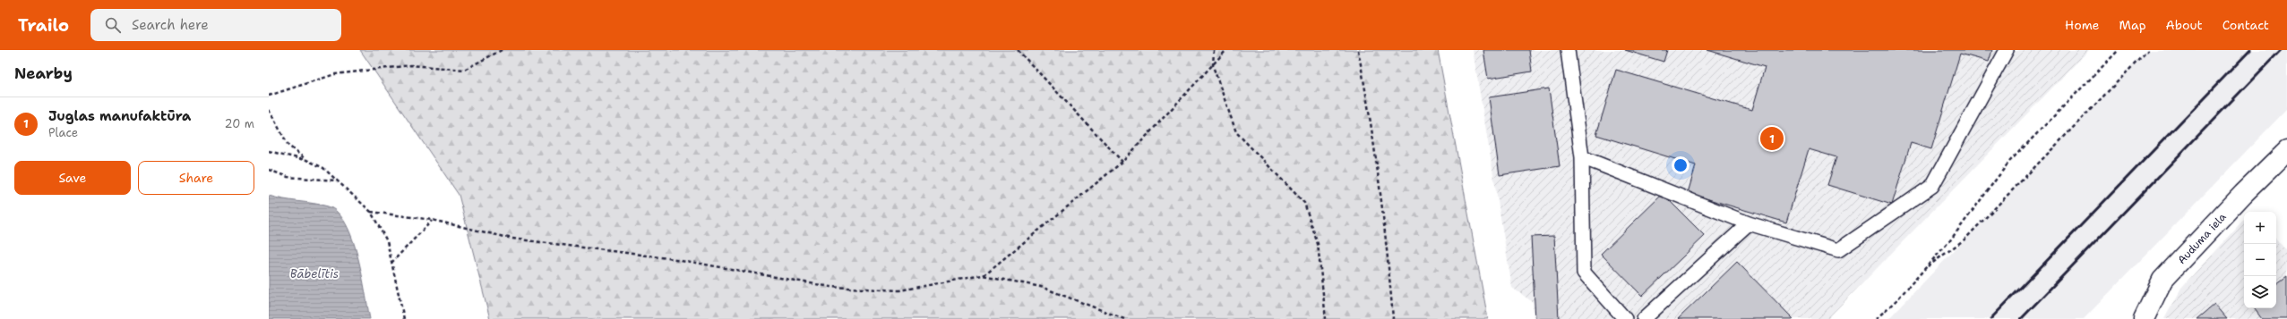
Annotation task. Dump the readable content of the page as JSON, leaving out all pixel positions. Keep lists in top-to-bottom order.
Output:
{
  "streets": {
    "street": ["Auduma iela"]
  },
  "water": ["Bābelītis"],
  "page": {
    "header": "Trailo",
    "search": "Search here",
    "nav": [
      "Home",
      "Map",
      "About",
      "Contact"
    ],
    "heading": "Nearby",
    "list": [
      {
        "mark": "1",
        "name": "Juglas manufaktūra",
        "note": "Place",
        "value": "20 m"
      }
    ],
    "pins": "1",
    "buttons": ["Save", "Share"],
    "map_buttons": ["+", "−"]
  }
}
